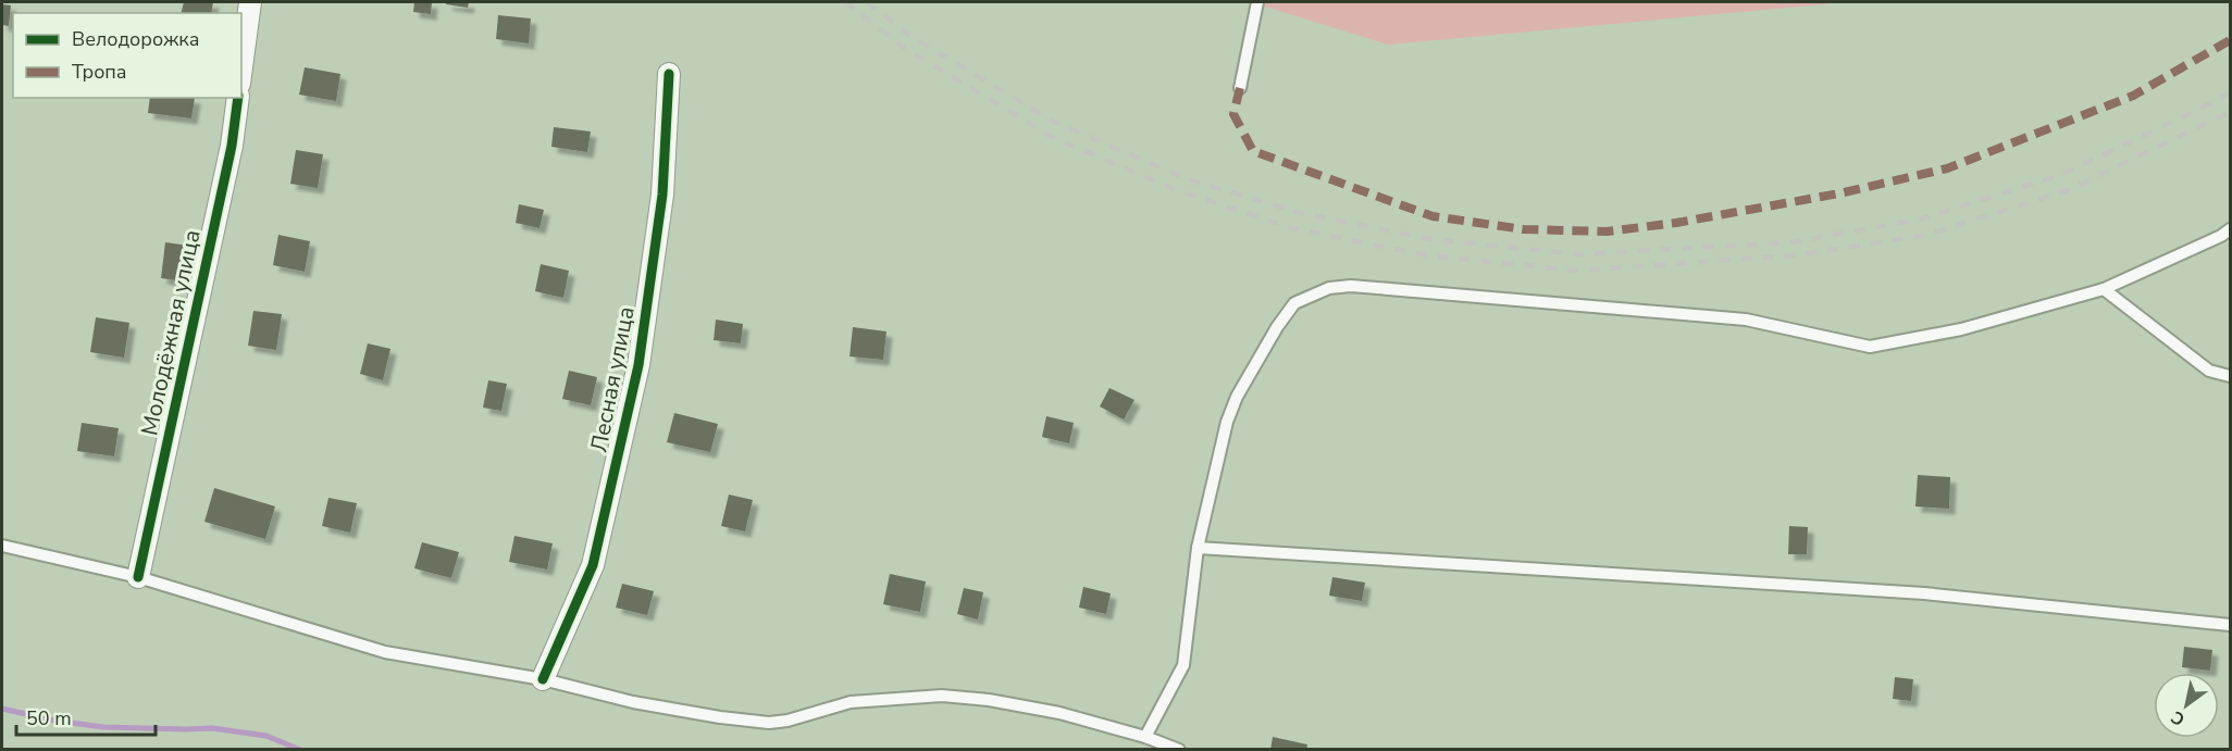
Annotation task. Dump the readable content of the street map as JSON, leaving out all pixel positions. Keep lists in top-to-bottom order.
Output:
{
  "streets": {
    "street": ["Молодёжная улица", "Лесная улица"]
  },
  "legend": ["Велодорожка", "Тропа"],
  "scale_bar": "50 m",
  "north": "bottom left"
}
